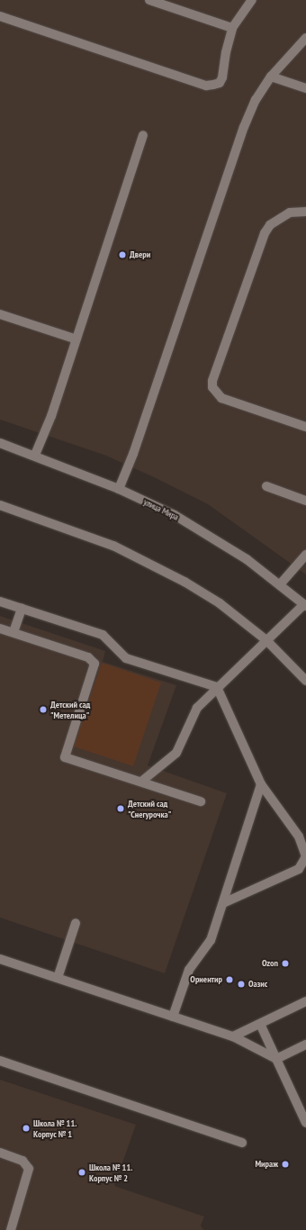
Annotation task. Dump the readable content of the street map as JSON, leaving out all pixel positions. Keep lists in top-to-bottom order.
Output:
{
  "streets": {
    "street": ["улица Мира"]
  },
  "places": [
    "Двери",
    "Детский сад \"Метелица\"",
    "Детский сад \"Снегурочка\"",
    "Ozon",
    "Ориентир",
    "Оазис",
    "Школа № 11. Корпус № 1",
    "Мираж",
    "Школа № 11. Корпус № 2"
  ]
}
